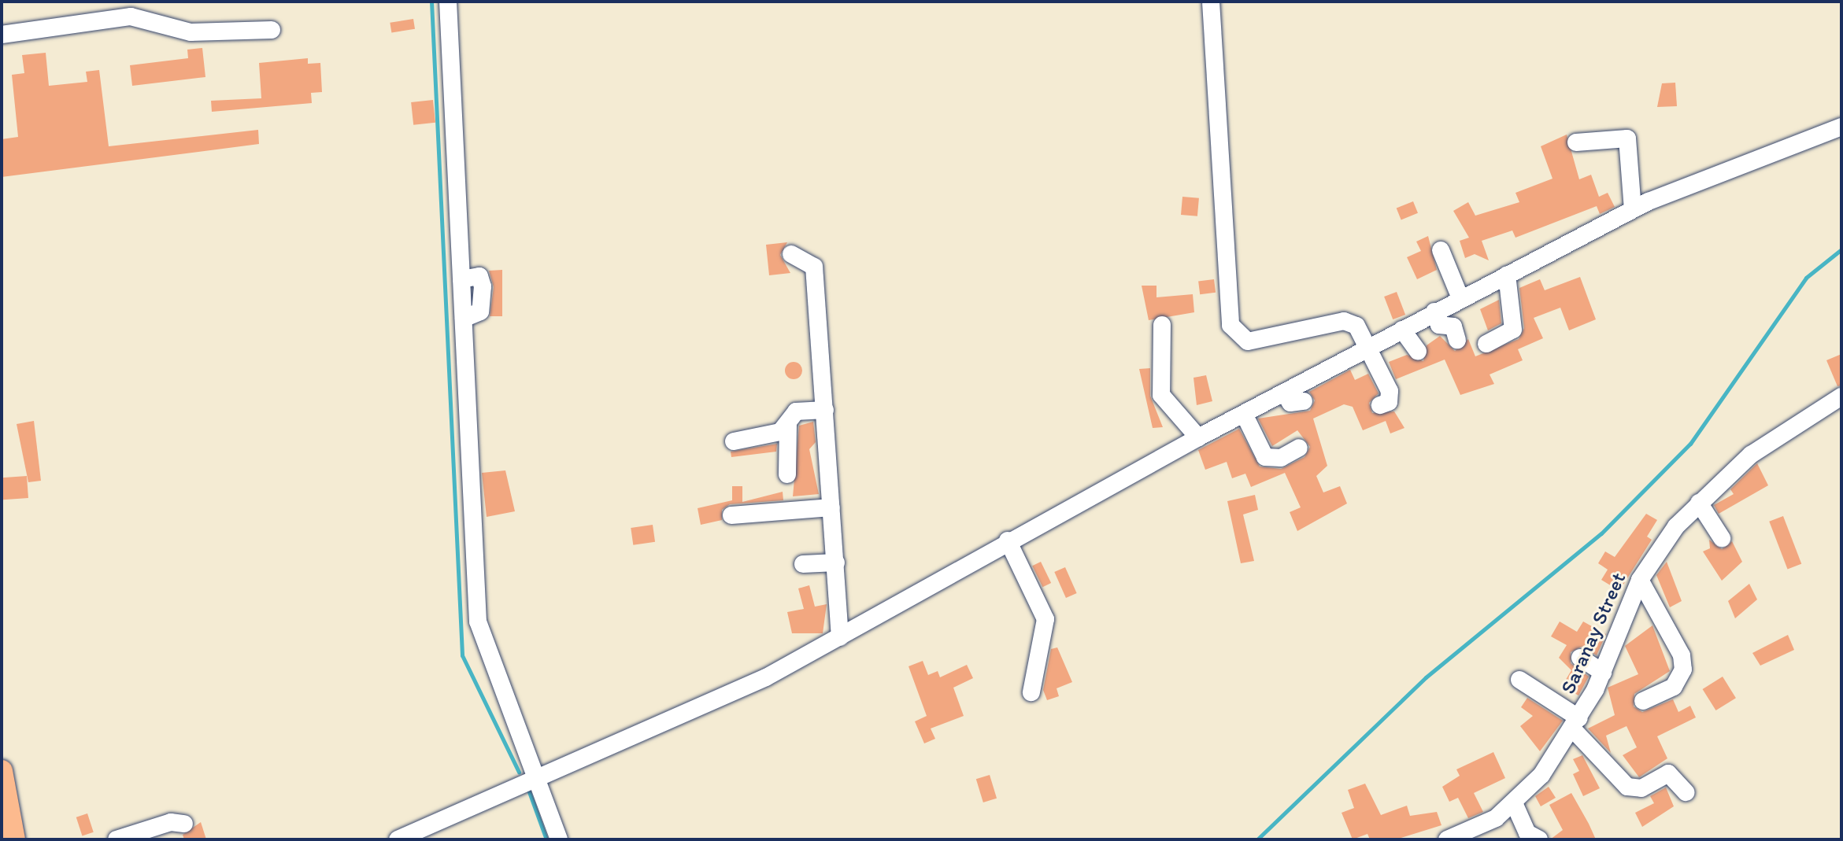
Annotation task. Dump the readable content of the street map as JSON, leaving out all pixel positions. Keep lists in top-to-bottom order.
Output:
{
  "streets": {
    "street": ["Saranay Street"]
  }
}
